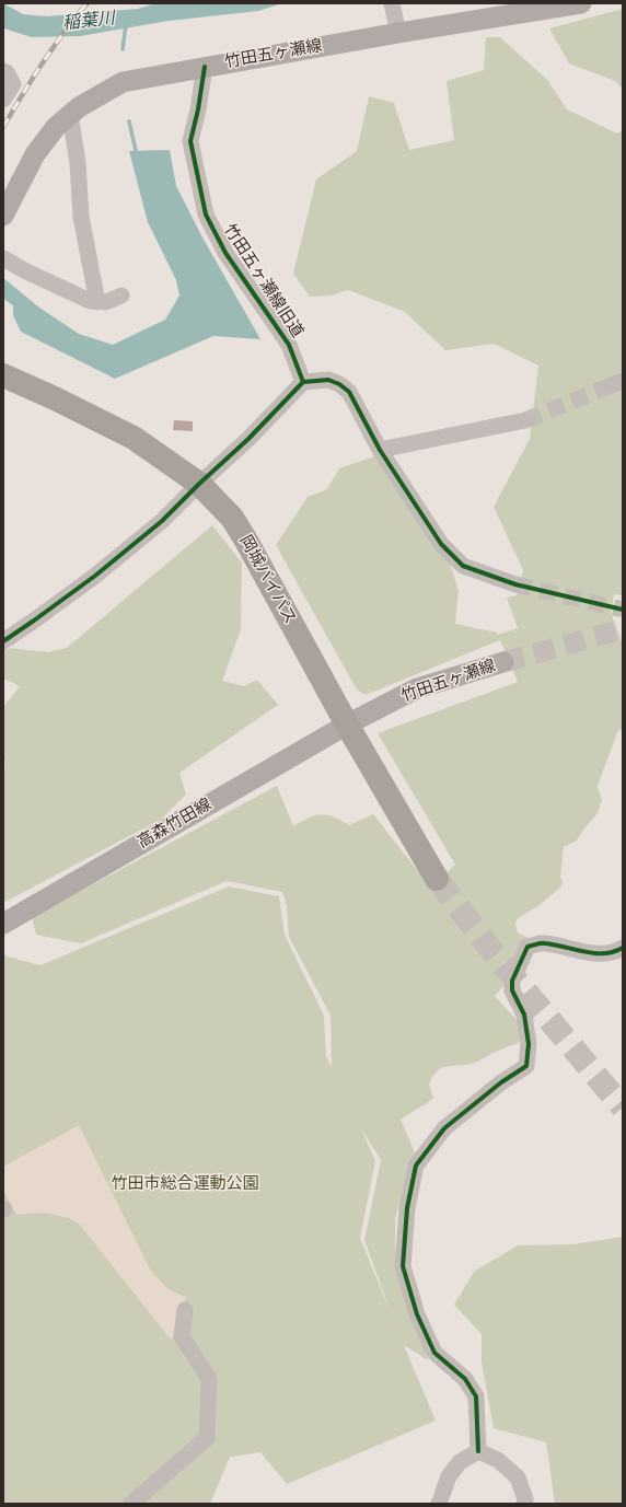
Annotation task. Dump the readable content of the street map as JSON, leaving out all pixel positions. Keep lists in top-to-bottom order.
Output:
{
  "streets": {
    "highway": ["岡城バイパス"],
    "main road": ["竹田五ヶ瀬線", "高森竹田線"],
    "street": ["竹田五ヶ瀬線旧道"]
  },
  "crossings": [
    ["竹田五ヶ瀬線", "竹田五ヶ瀬線旧道"],
    ["竹田五ヶ瀬線", "岡城バイパス"],
    ["竹田五ヶ瀬線", "高森竹田線"],
    ["岡城バイパス", "高森竹田線"]
  ],
  "water": ["稲葉川"],
  "parks": ["竹田市総合運動公園"]
}
